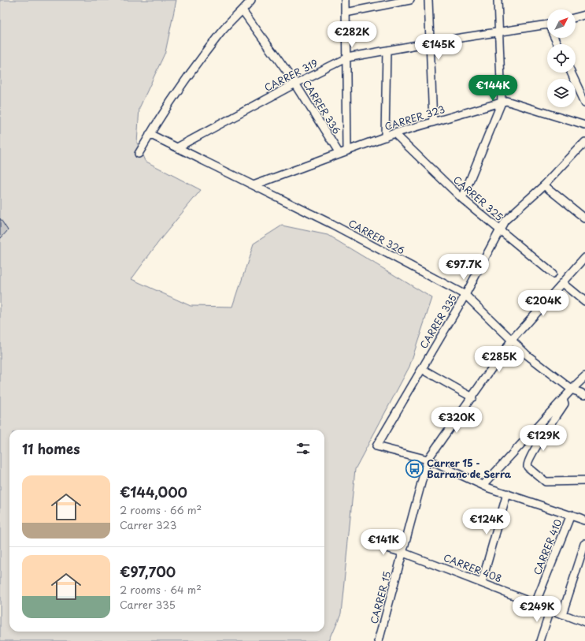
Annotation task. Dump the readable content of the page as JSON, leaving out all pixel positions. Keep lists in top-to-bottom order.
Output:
{
  "streets": {
    "street": [
      "CARRER 319",
      "CARRER 336",
      "CARRER 323",
      "CARRER 325",
      "CARRER 326",
      "CARRER 335",
      "CARRER 410",
      "CARRER 408",
      "CARRER 15"
    ]
  },
  "crossings": [
    ["CARRER 319", "CARRER 336"],
    ["CARRER 319", "CARRER 326"],
    ["CARRER 336", "CARRER 323"],
    ["CARRER 323", "CARRER 325"],
    ["CARRER 323", "CARRER 326"],
    ["CARRER 325", "CARRER 335"],
    ["CARRER 326", "CARRER 335"],
    ["CARRER 326", "CARRER 15"],
    ["CARRER 335", "CARRER 15"],
    ["CARRER 410", "CARRER 408"],
    ["CARRER 408", "CARRER 15"]
  ],
  "places": {
    "bus stop": ["Carrer 15 - Barranc de Serra"]
  },
  "north": "top right",
  "page": {
    "price": [
      "€282K",
      "€145K",
      "€144K",
      "€97.7K",
      "€204K",
      "€285K",
      "€320K",
      "€129K",
      "€124K",
      "€141K",
      "€249K"
    ],
    "heading": "11 homes",
    "list": [
      {
        "name": "€144,000",
        "note": "2 rooms · 66 m² · Carrer 323"
      },
      {
        "name": "€97,700",
        "note": "2 rooms · 64 m² · Carrer 335"
      }
    ]
  }
}
